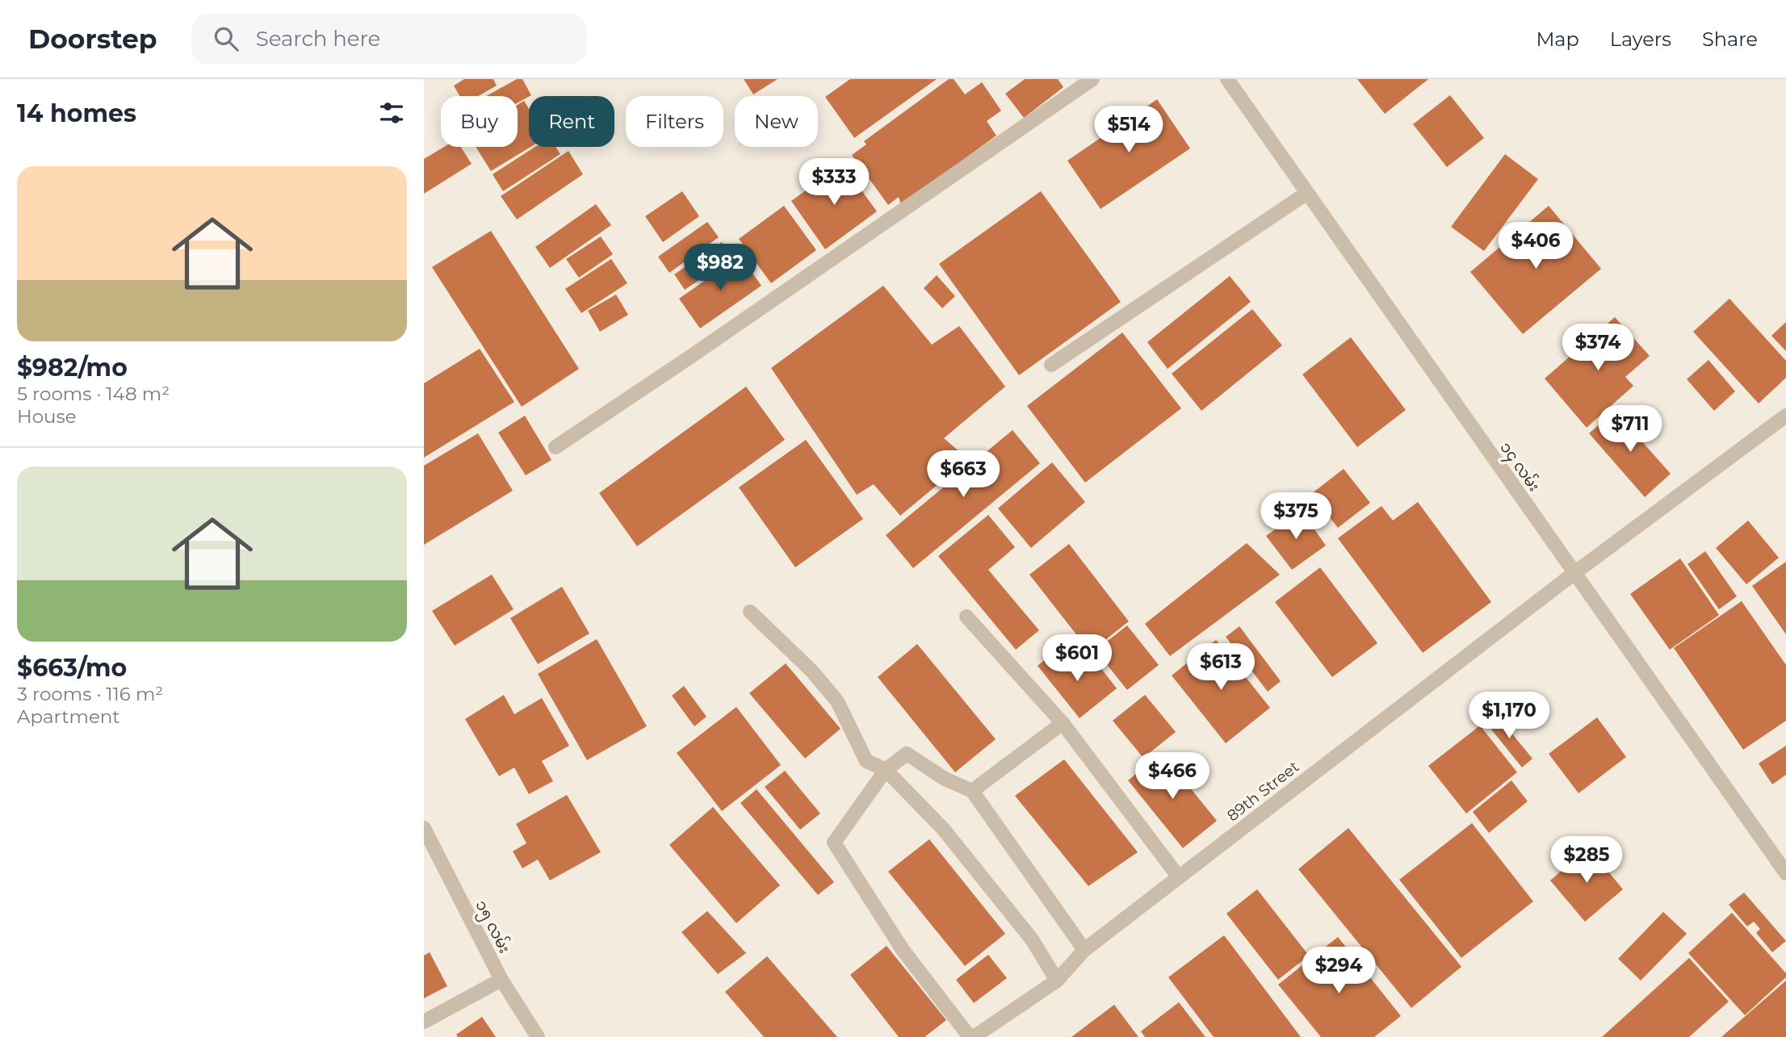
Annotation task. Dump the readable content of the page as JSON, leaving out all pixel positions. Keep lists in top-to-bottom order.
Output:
{
  "streets": {
    "street": ["၁၄ လမ်း", "89th Street", "၁၅ လမ်း"]
  },
  "crossings": [
    ["၁၄ လမ်း", "89th Street"]
  ],
  "page": {
    "header": "Doorstep",
    "search": "Search here",
    "nav": ["Map", "Layers", "Share"],
    "heading": "14 homes",
    "chip": [
      "Buy",
      "Rent",
      "Filters",
      "New"
    ],
    "price": [
      "$514",
      "$333",
      "$406",
      "$982",
      "$374",
      "$711",
      "$663",
      "$375",
      "$601",
      "$613",
      "$1,170",
      "$466",
      "$285",
      "$294"
    ],
    "list": [
      {
        "name": "$982/mo",
        "note": "5 rooms · 148 m² · House"
      },
      {
        "name": "$663/mo",
        "note": "3 rooms · 116 m² · Apartment"
      }
    ]
  }
}
